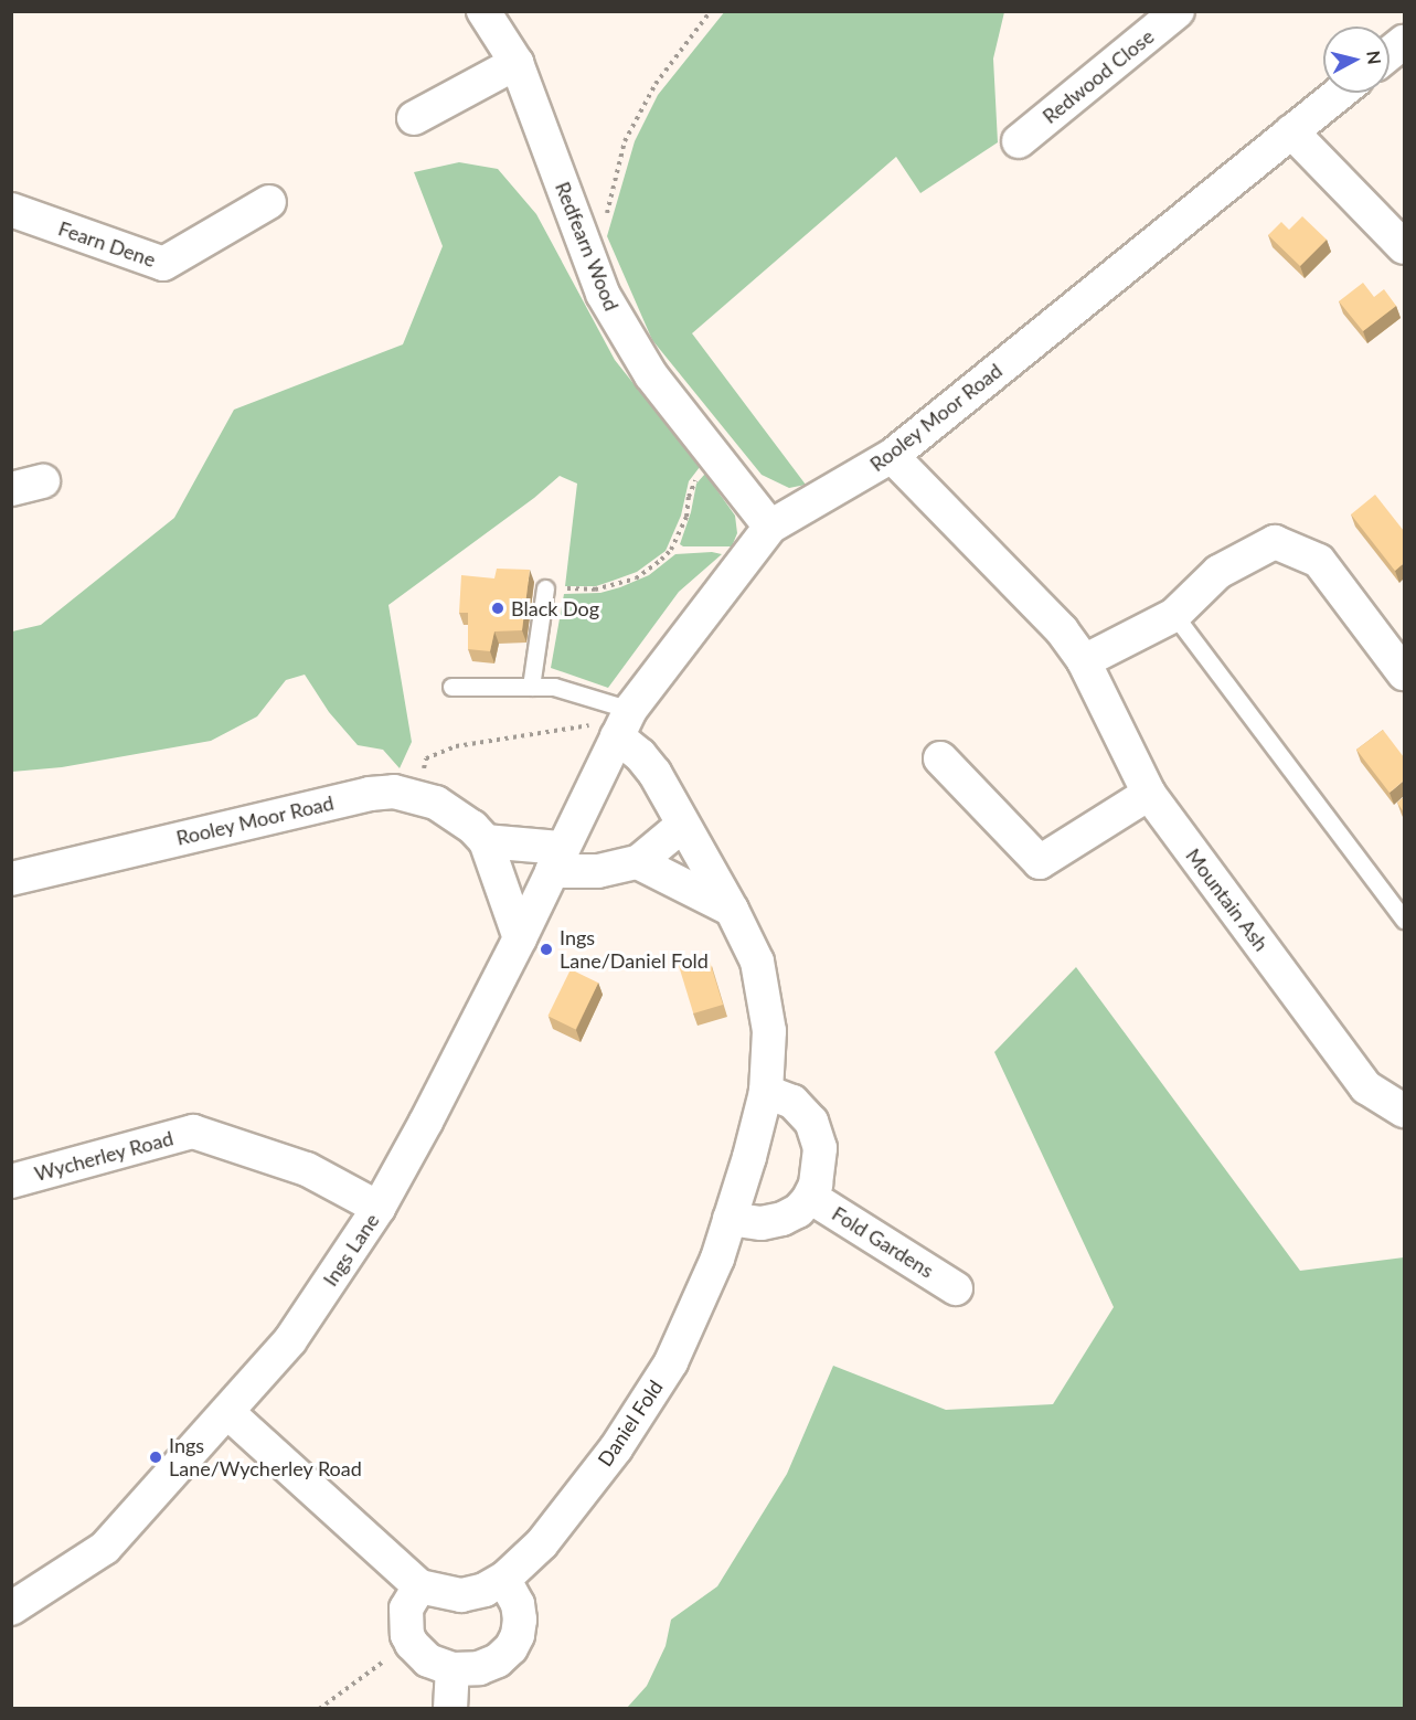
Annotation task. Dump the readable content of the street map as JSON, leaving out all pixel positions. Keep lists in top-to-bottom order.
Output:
{
  "streets": {
    "street": [
      "Redwood Close",
      "Fearn Dene",
      "Redfearn Wood",
      "Rooley Moor Road",
      "Mountain Ash",
      "Wycherley Road",
      "Fold Gardens",
      "Ings Lane",
      "Daniel Fold"
    ]
  },
  "crossings": [
    ["Redfearn Wood", "Rooley Moor Road"],
    ["Rooley Moor Road", "Mountain Ash"],
    ["Rooley Moor Road", "Ings Lane"],
    ["Rooley Moor Road", "Daniel Fold"],
    ["Wycherley Road", "Ings Lane"],
    ["Fold Gardens", "Daniel Fold"]
  ],
  "places": ["Black Dog", "Ings Lane/Daniel Fold", "Ings Lane/Wycherley Road"],
  "north": "right"
}
